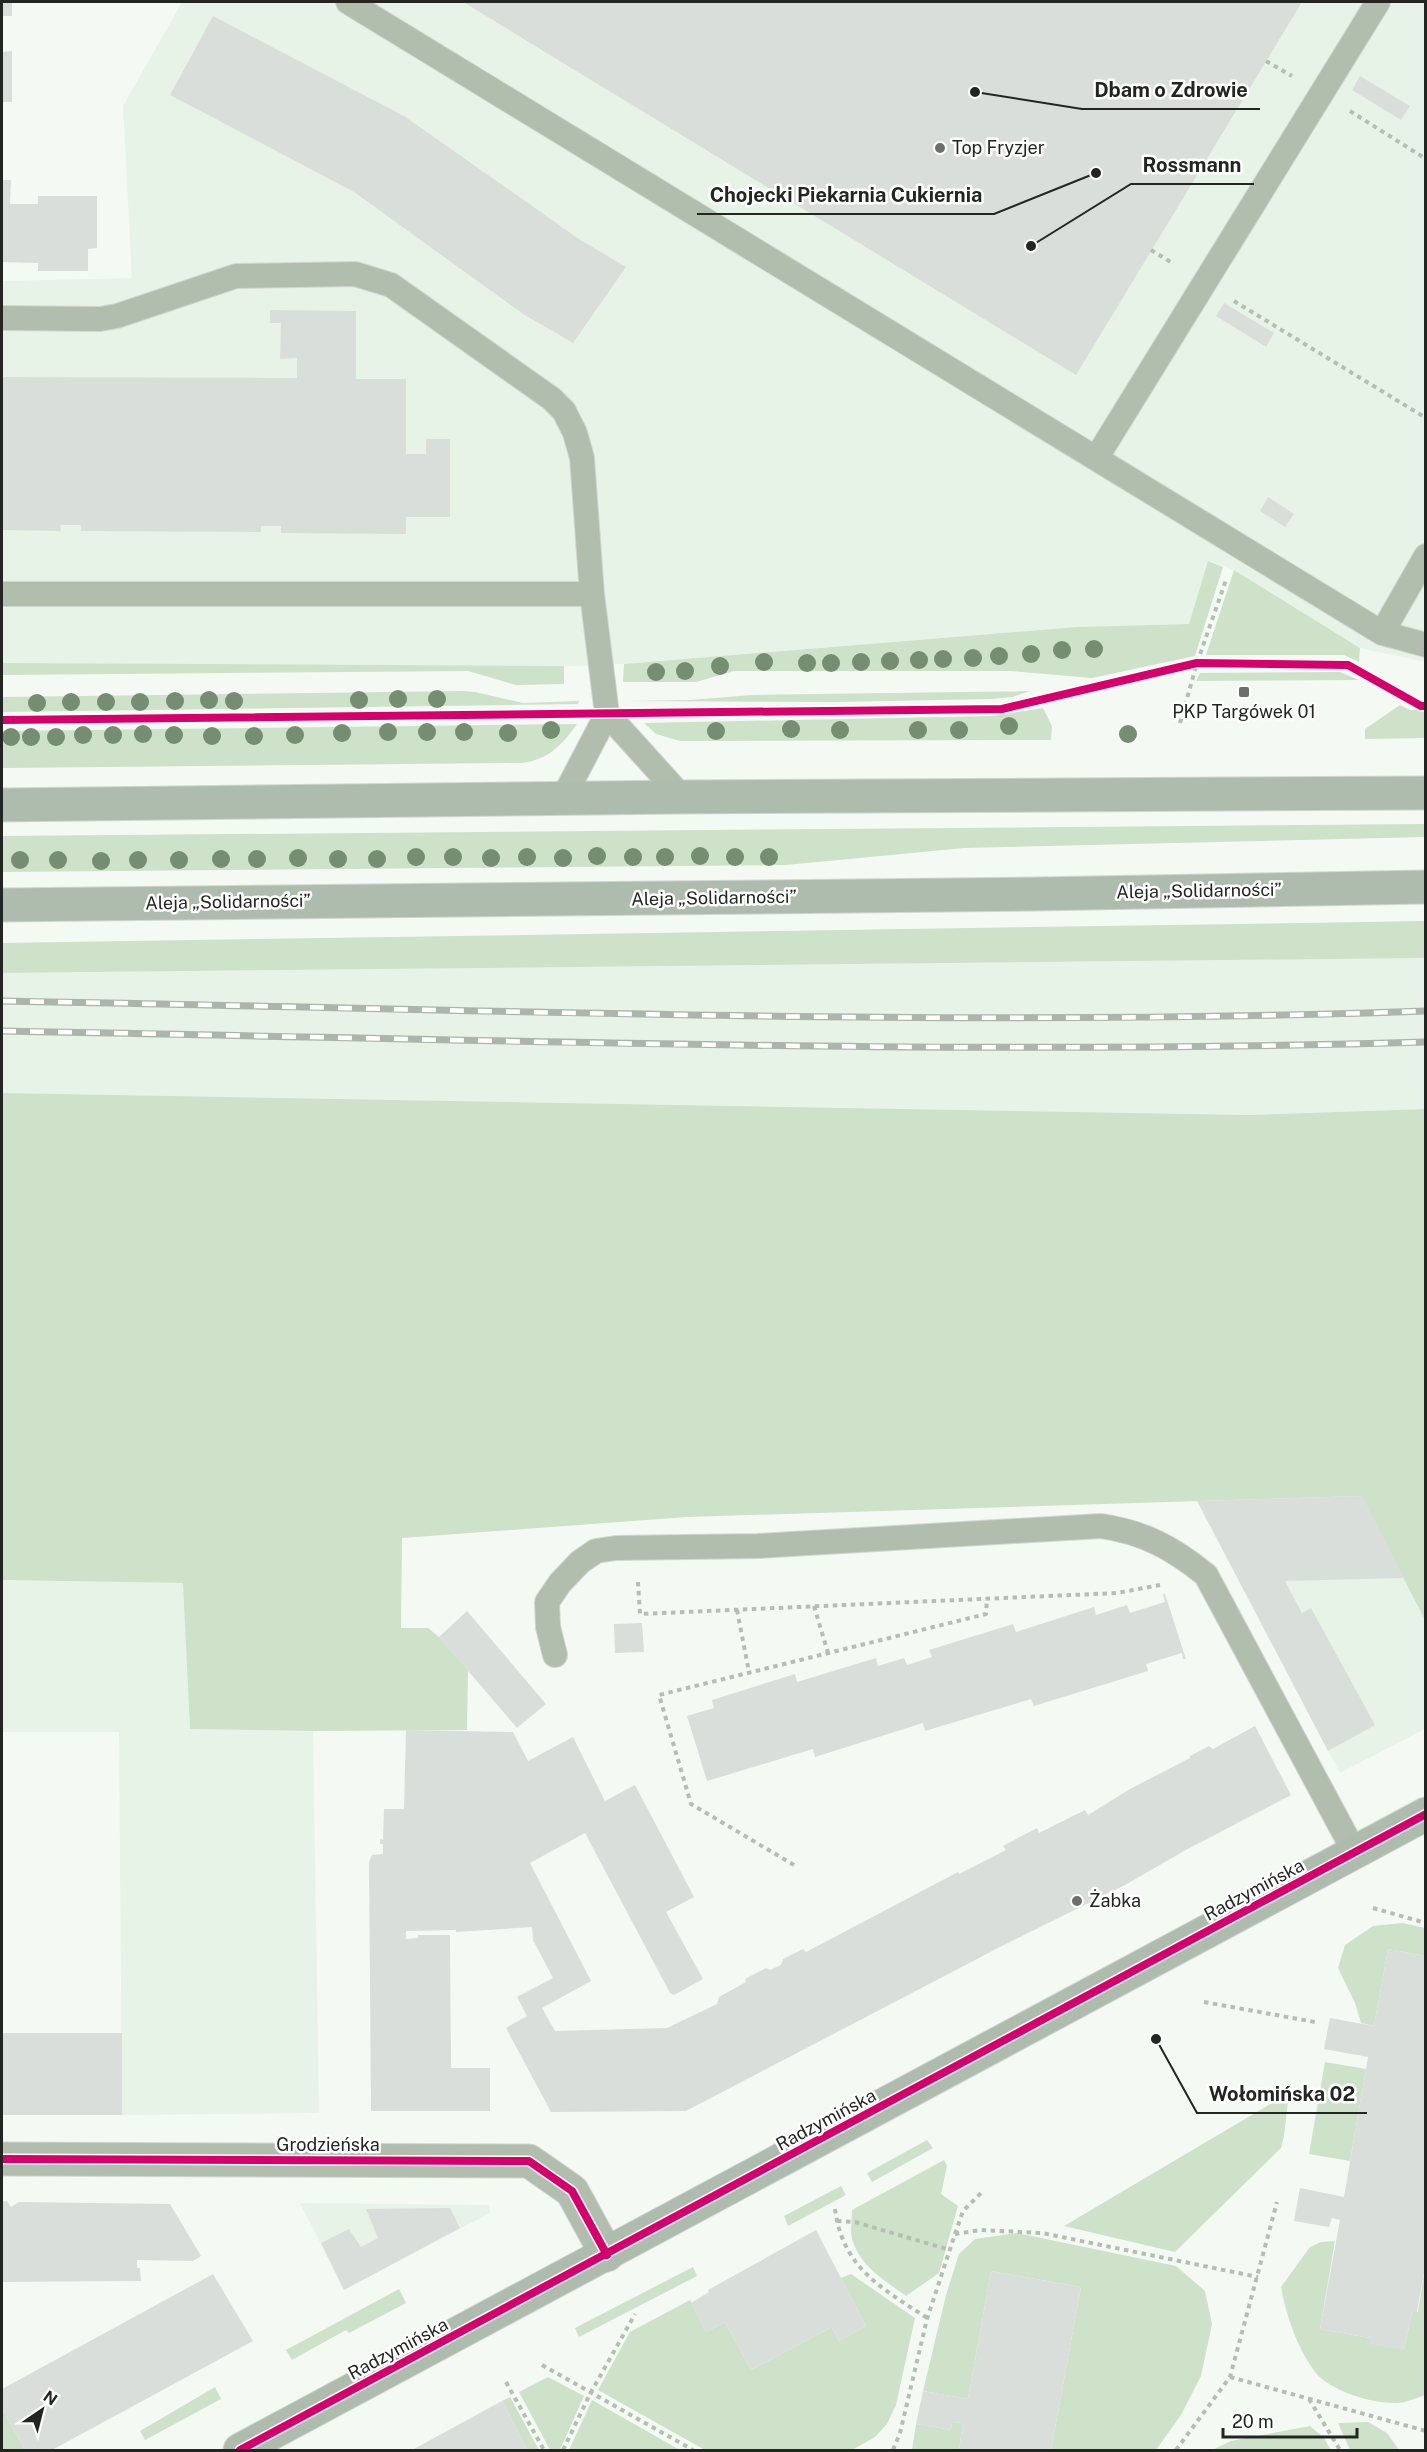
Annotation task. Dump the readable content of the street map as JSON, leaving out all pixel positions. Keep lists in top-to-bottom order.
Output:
{
  "streets": {
    "main road": ["Aleja „Solidarności”", "Radzymińska"],
    "street": ["Grodzieńska"]
  },
  "crossings": [
    ["Radzymińska", "Grodzieńska"]
  ],
  "places": {
    "other": [
      "Dbam o Zdrowie",
      "Top Fryzjer",
      "Chojecki Piekarnia Cukiernia",
      "Rossmann",
      "Żabka",
      "Wołomińska 02"
    ],
    "transit": ["PKP Targówek 01"]
  },
  "scale_bar": "20 m",
  "north": "top right"
}
